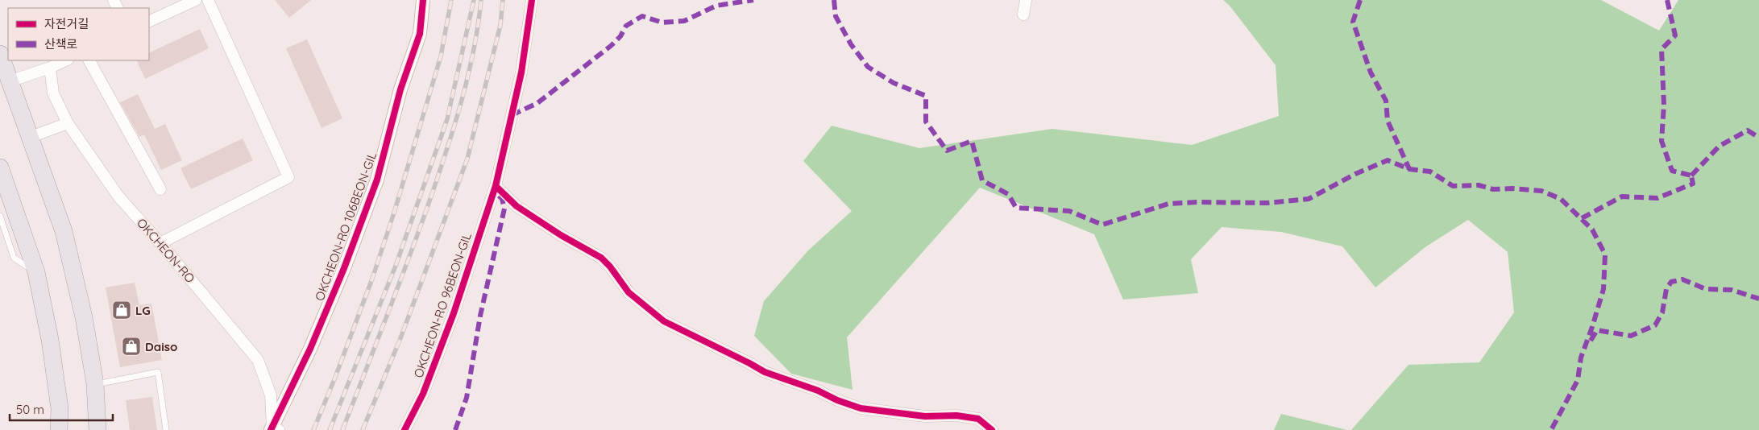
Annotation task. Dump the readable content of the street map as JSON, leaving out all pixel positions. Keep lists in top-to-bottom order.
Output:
{
  "streets": {
    "street": ["OKCHEON-RO 106BEON-GIL", "OKCHEON-RO", "OKCHEON-RO 96BEON-GIL"]
  },
  "crossings": [
    ["OKCHEON-RO 106BEON-GIL", "OKCHEON-RO"]
  ],
  "places": {
    "shop": ["LG", "Daiso"]
  },
  "legend": ["자전거길", "산책로"],
  "scale_bar": "50 m"
}
